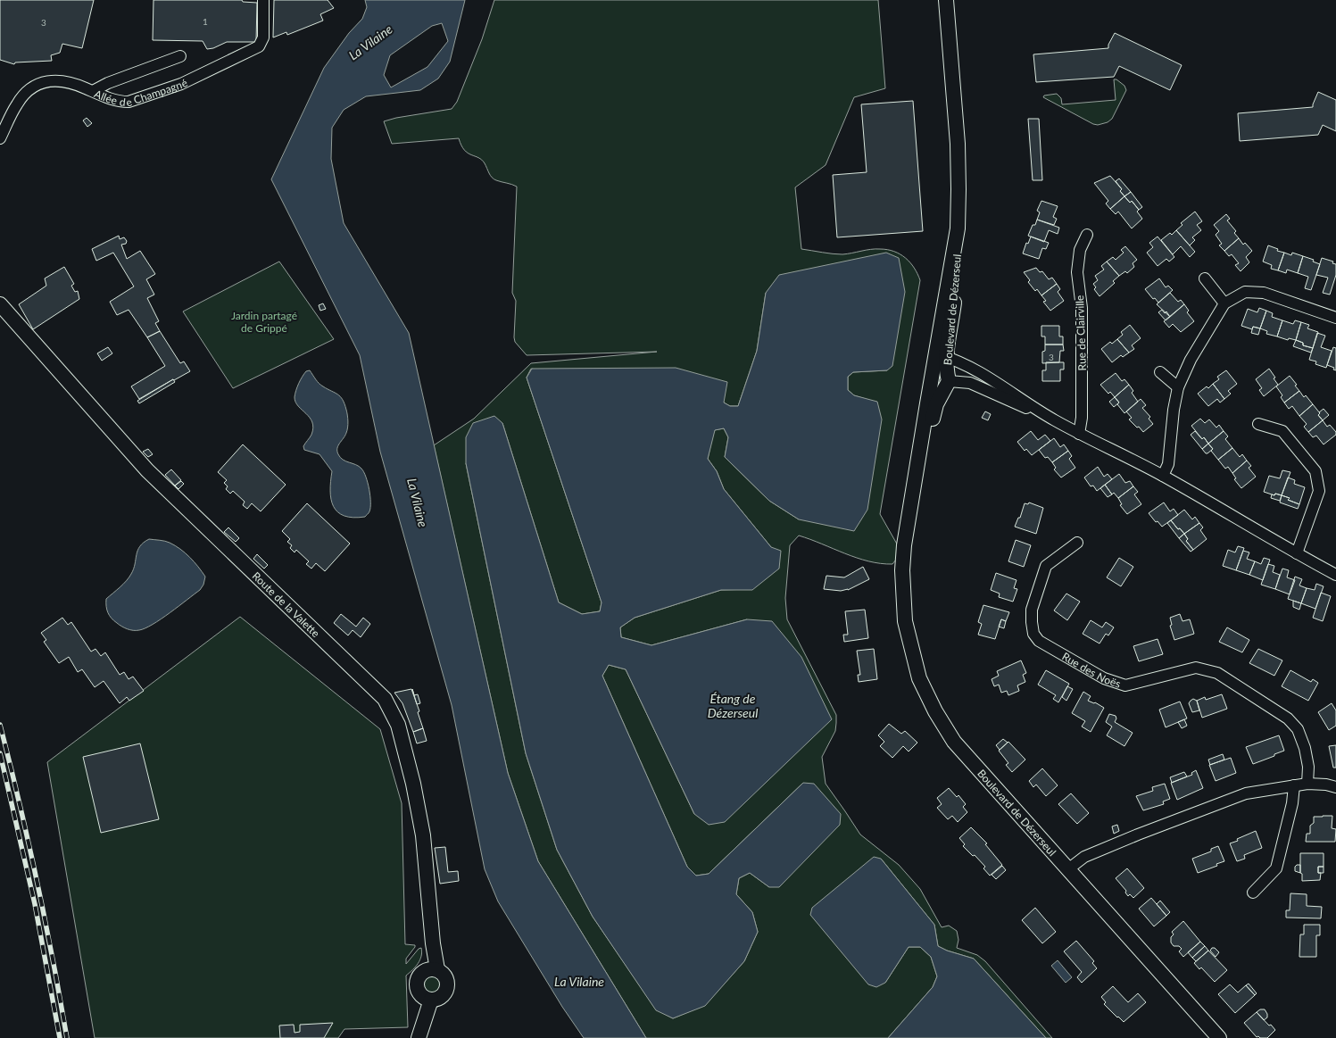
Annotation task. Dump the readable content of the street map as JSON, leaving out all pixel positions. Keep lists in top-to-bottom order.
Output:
{
  "streets": {
    "street": [
      "Allée de Champagné",
      "Boulevard de Dézerseul",
      "Rue de Clairville",
      "Route de la Valette",
      "Rue des Noës"
    ]
  },
  "water": ["La Vilaine", "Étang de Dézerseul"],
  "parks": ["Jardin partagé de Grippé"],
  "house_numbers": ["1", "3", "3"]
}
